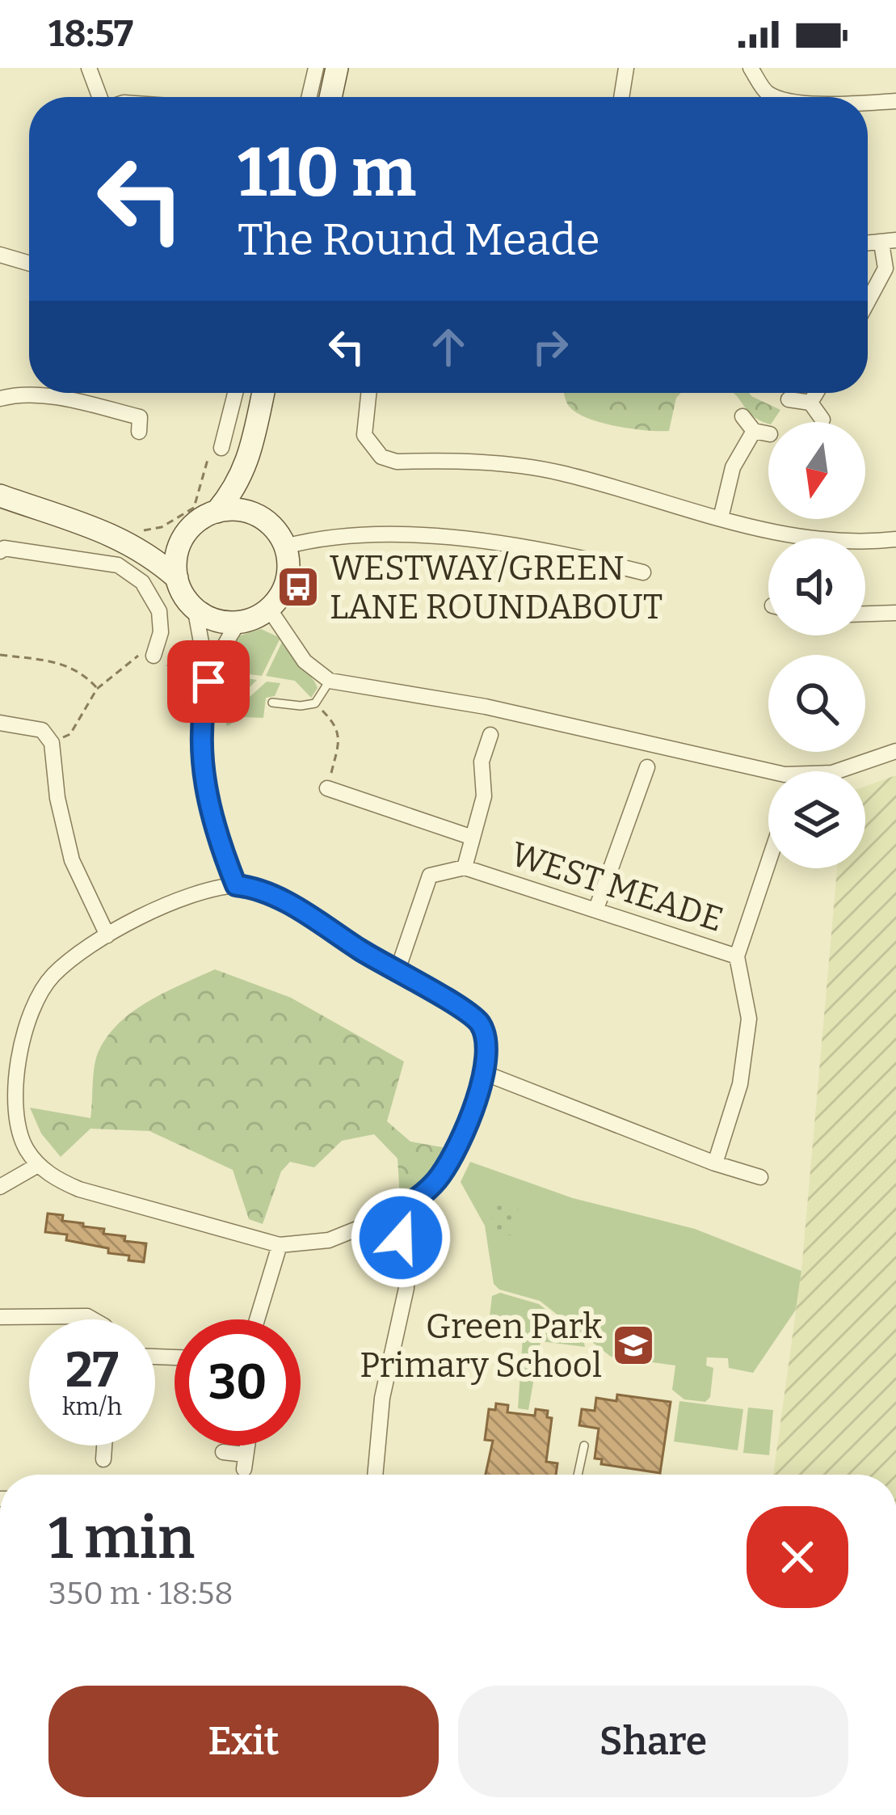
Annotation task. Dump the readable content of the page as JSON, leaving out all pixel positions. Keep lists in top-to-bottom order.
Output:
{
  "streets": {
    "street": ["WEST MEADE"]
  },
  "places": {
    "bus stop": ["WESTWAY/GREEN LANE ROUNDABOUT"],
    "school or university": ["Green Park Primary School"]
  },
  "north": "bottom",
  "page": {
    "status": "18:57",
    "turn": ["110 m", "The Round Meade"],
    "speed": "27 km/h",
    "limit": "30",
    "heading": ["1 min", "350 m · 18:58"],
    "buttons": ["Exit", "Share"]
  }
}
